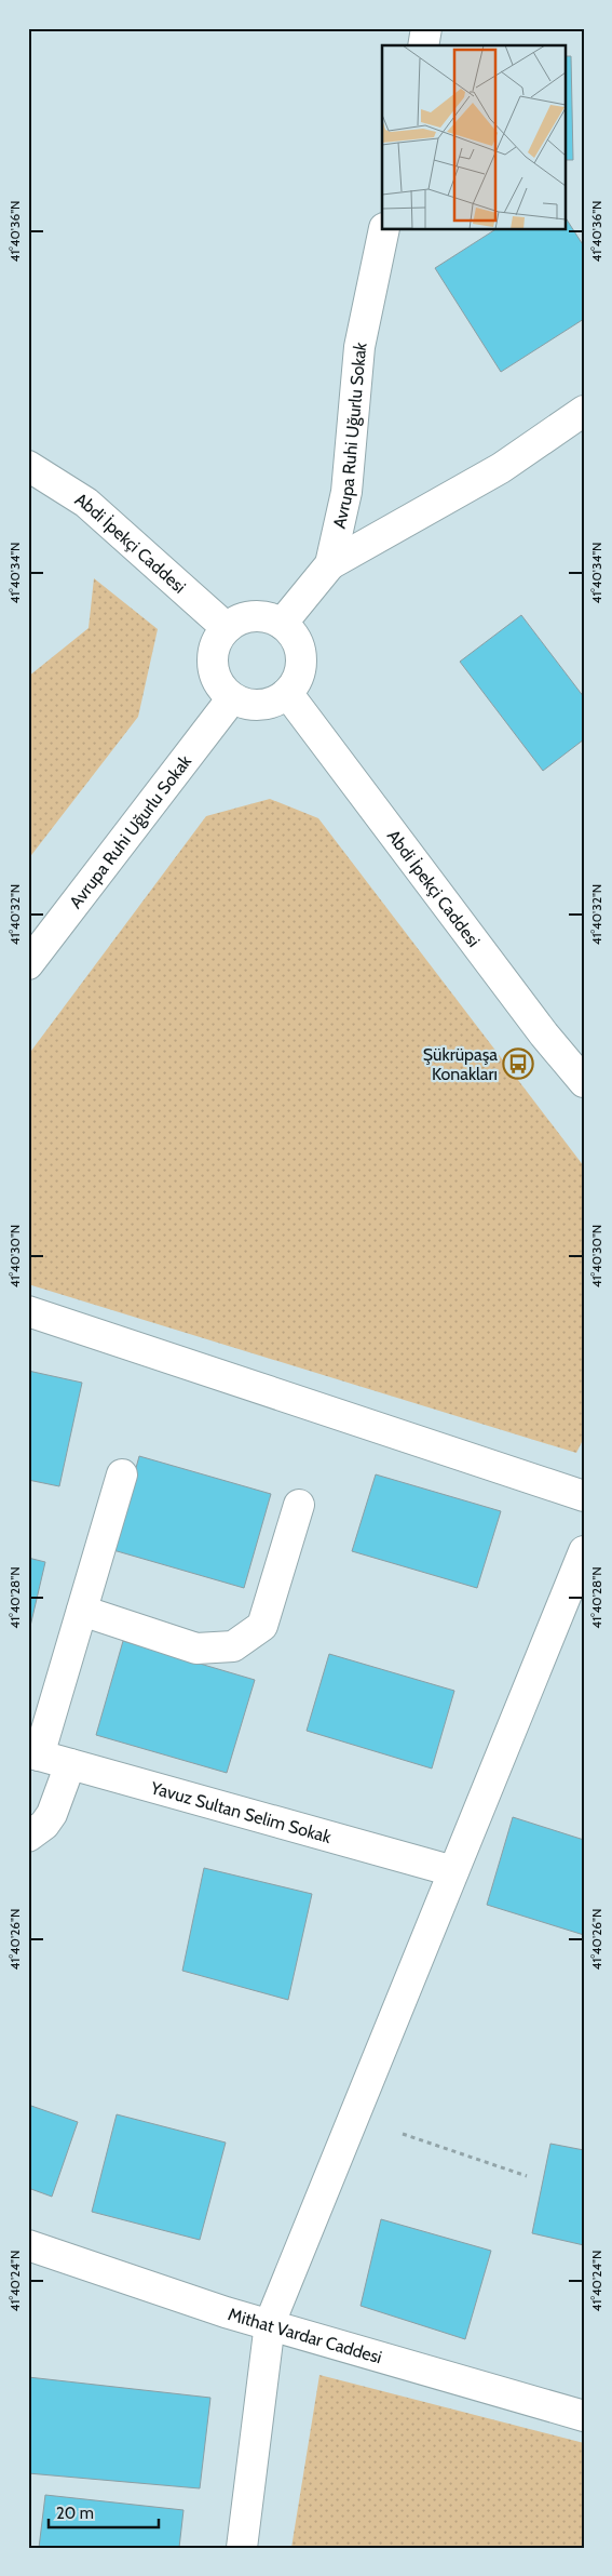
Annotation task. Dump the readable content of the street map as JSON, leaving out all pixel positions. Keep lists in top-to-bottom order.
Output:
{
  "streets": {
    "street": [
      "Avrupa Ruhi Uğurlu Sokak",
      "Abdi İpekçi Caddesi",
      "Yavuz Sultan Selim Sokak",
      "Mithat Vardar Caddesi"
    ]
  },
  "crossings": [
    ["Avrupa Ruhi Uğurlu Sokak", "Abdi İpekçi Caddesi"]
  ],
  "places": {
    "bus stop": ["Şükrüpaşa Konakları"]
  },
  "scale_bar": "20 m",
  "coordinates": [
    "41°40'36\"N",
    "41°40'34\"N",
    "41°40'32\"N",
    "41°40'30\"N",
    "41°40'28\"N",
    "41°40'26\"N",
    "41°40'24\"N"
  ]
}
